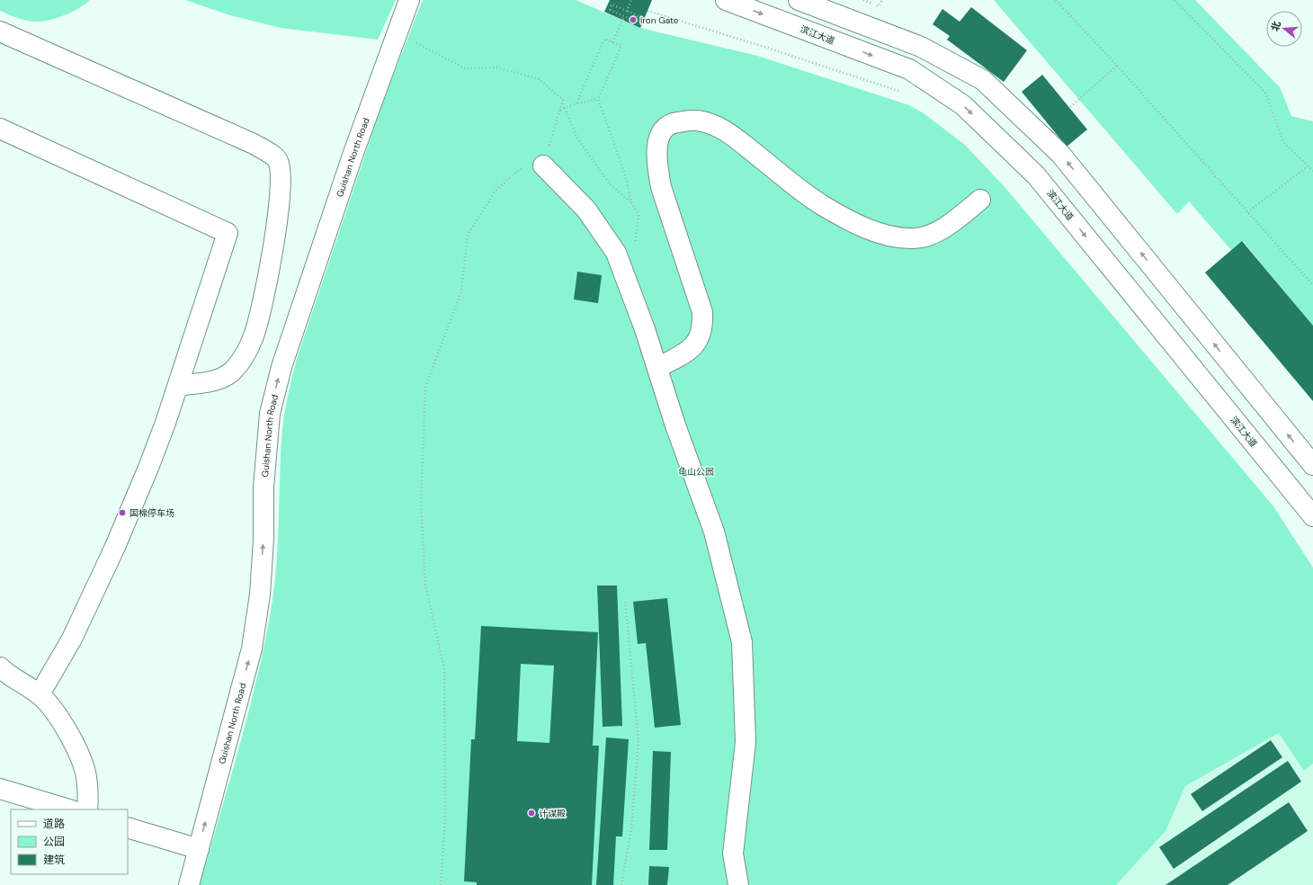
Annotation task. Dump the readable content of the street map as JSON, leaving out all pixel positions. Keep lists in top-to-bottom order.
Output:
{
  "streets": {
    "main road": ["滨江大道", "Guishan North Road"]
  },
  "parks": ["龟山公园"],
  "places": ["Iron Gate", "国棉停车场", "计谋殿"],
  "legend": ["道路", "公园", "建筑"],
  "north": "left"
}
